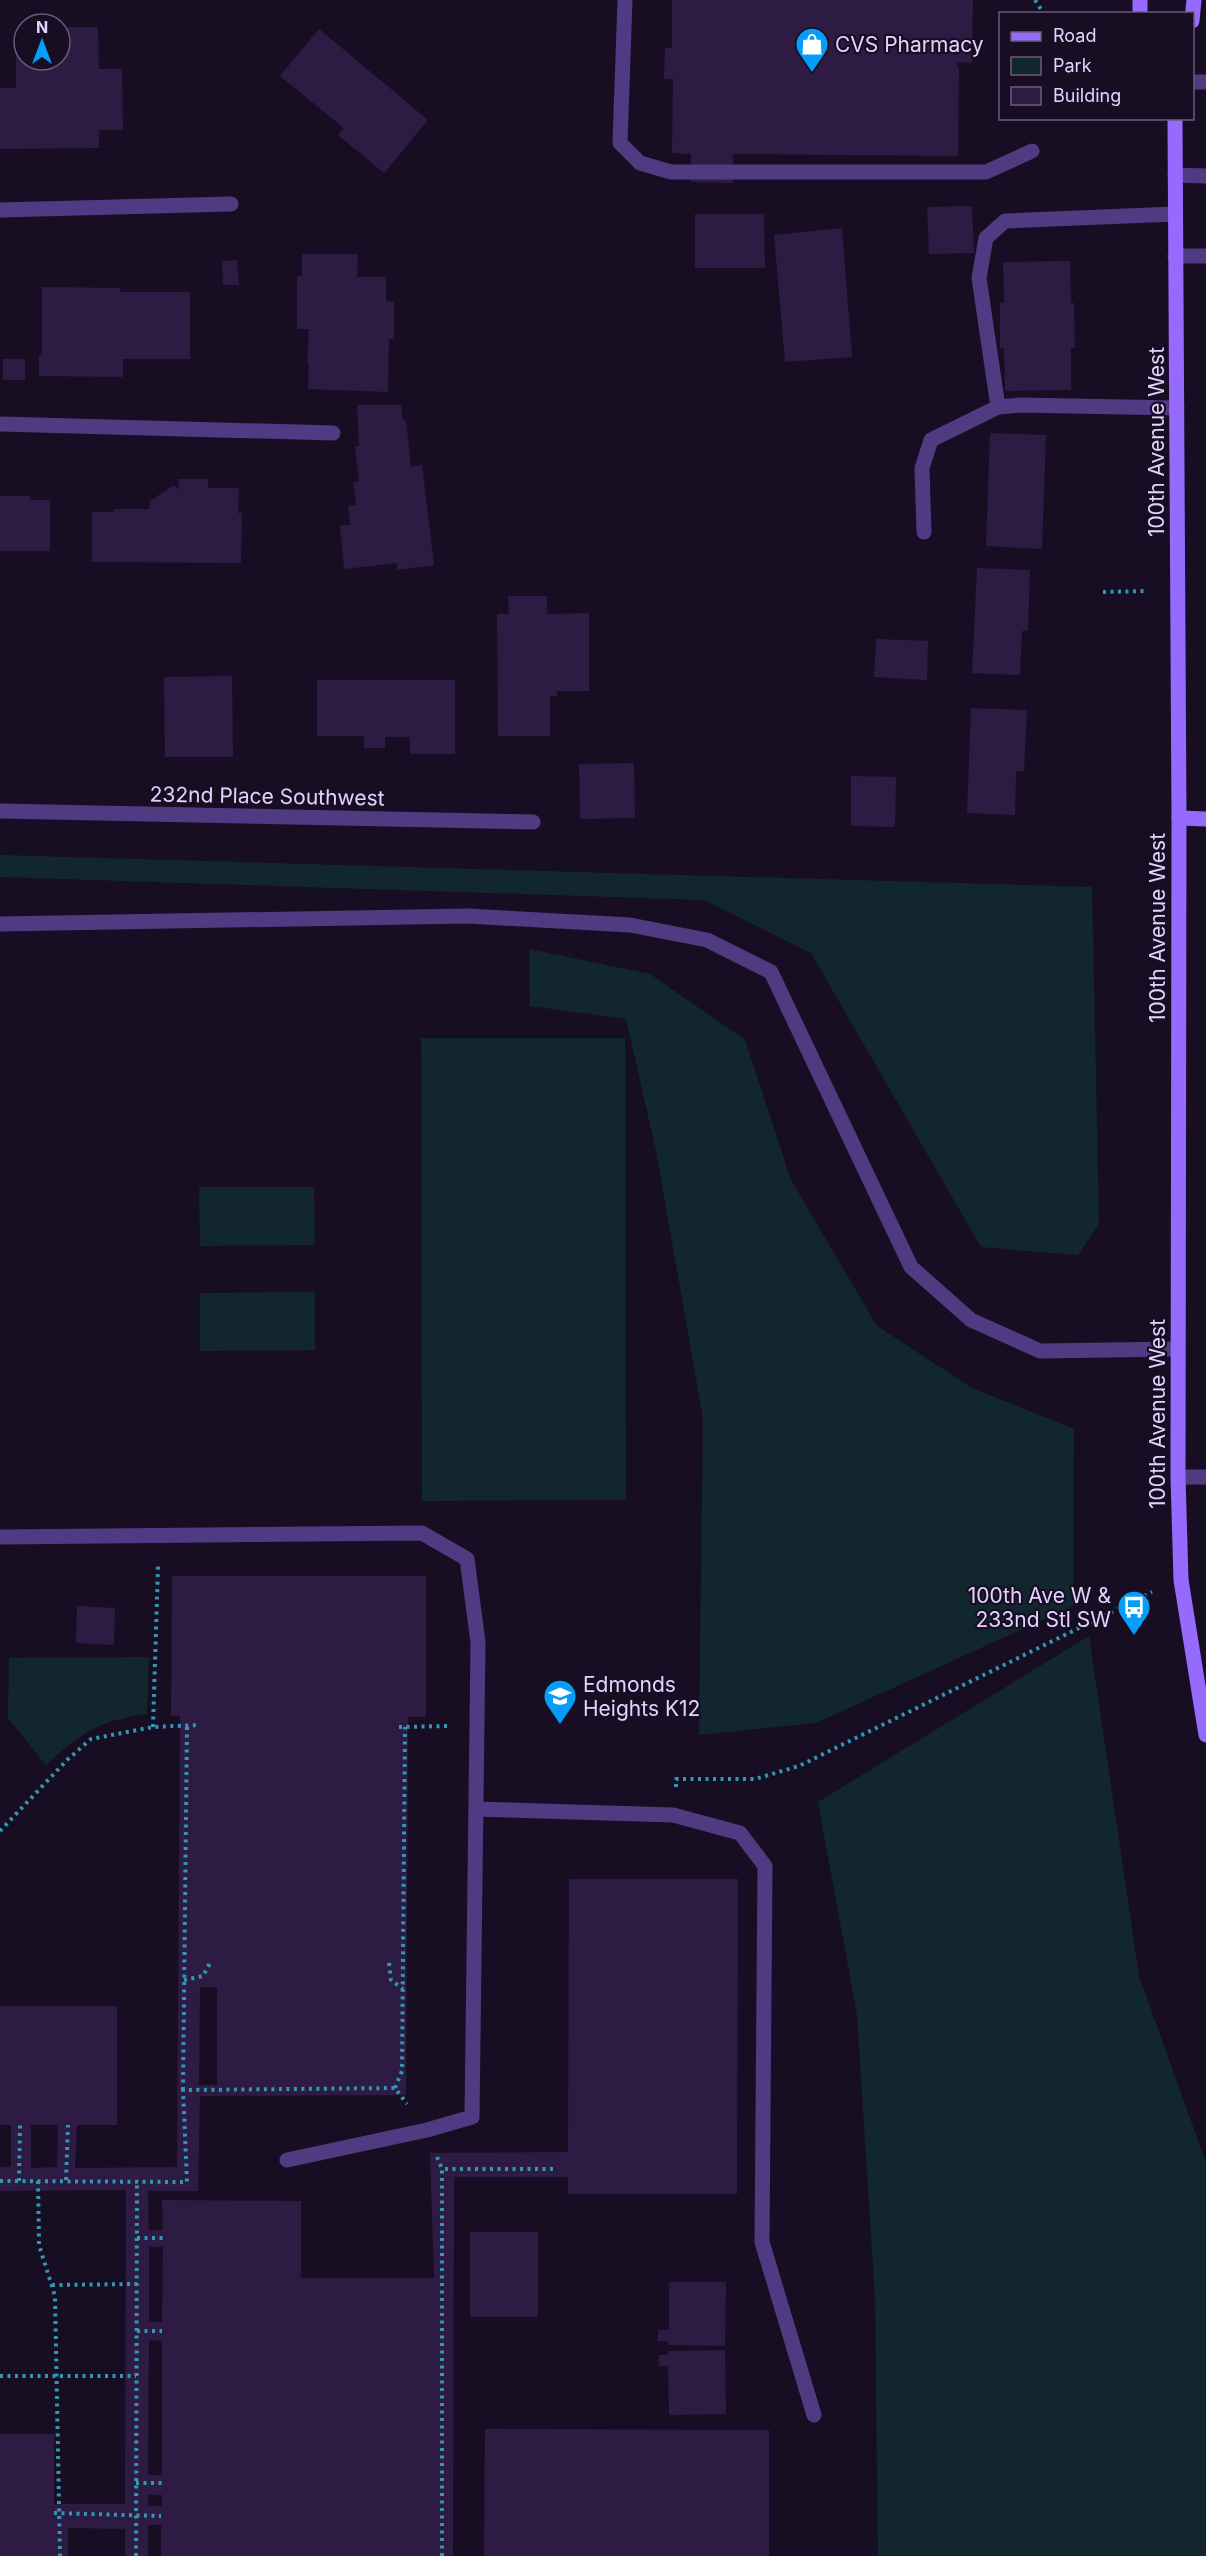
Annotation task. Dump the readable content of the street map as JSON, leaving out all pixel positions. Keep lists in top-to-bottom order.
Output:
{
  "streets": {
    "main road": ["100th Avenue West"],
    "street": ["232nd Place Southwest"]
  },
  "places": {
    "shop": ["CVS Pharmacy"],
    "bus stop": ["100th Ave W & 233nd Stl SW"],
    "school or university": ["Edmonds Heights K12"]
  },
  "legend": ["Road", "Park", "Building"],
  "north": "top"
}
